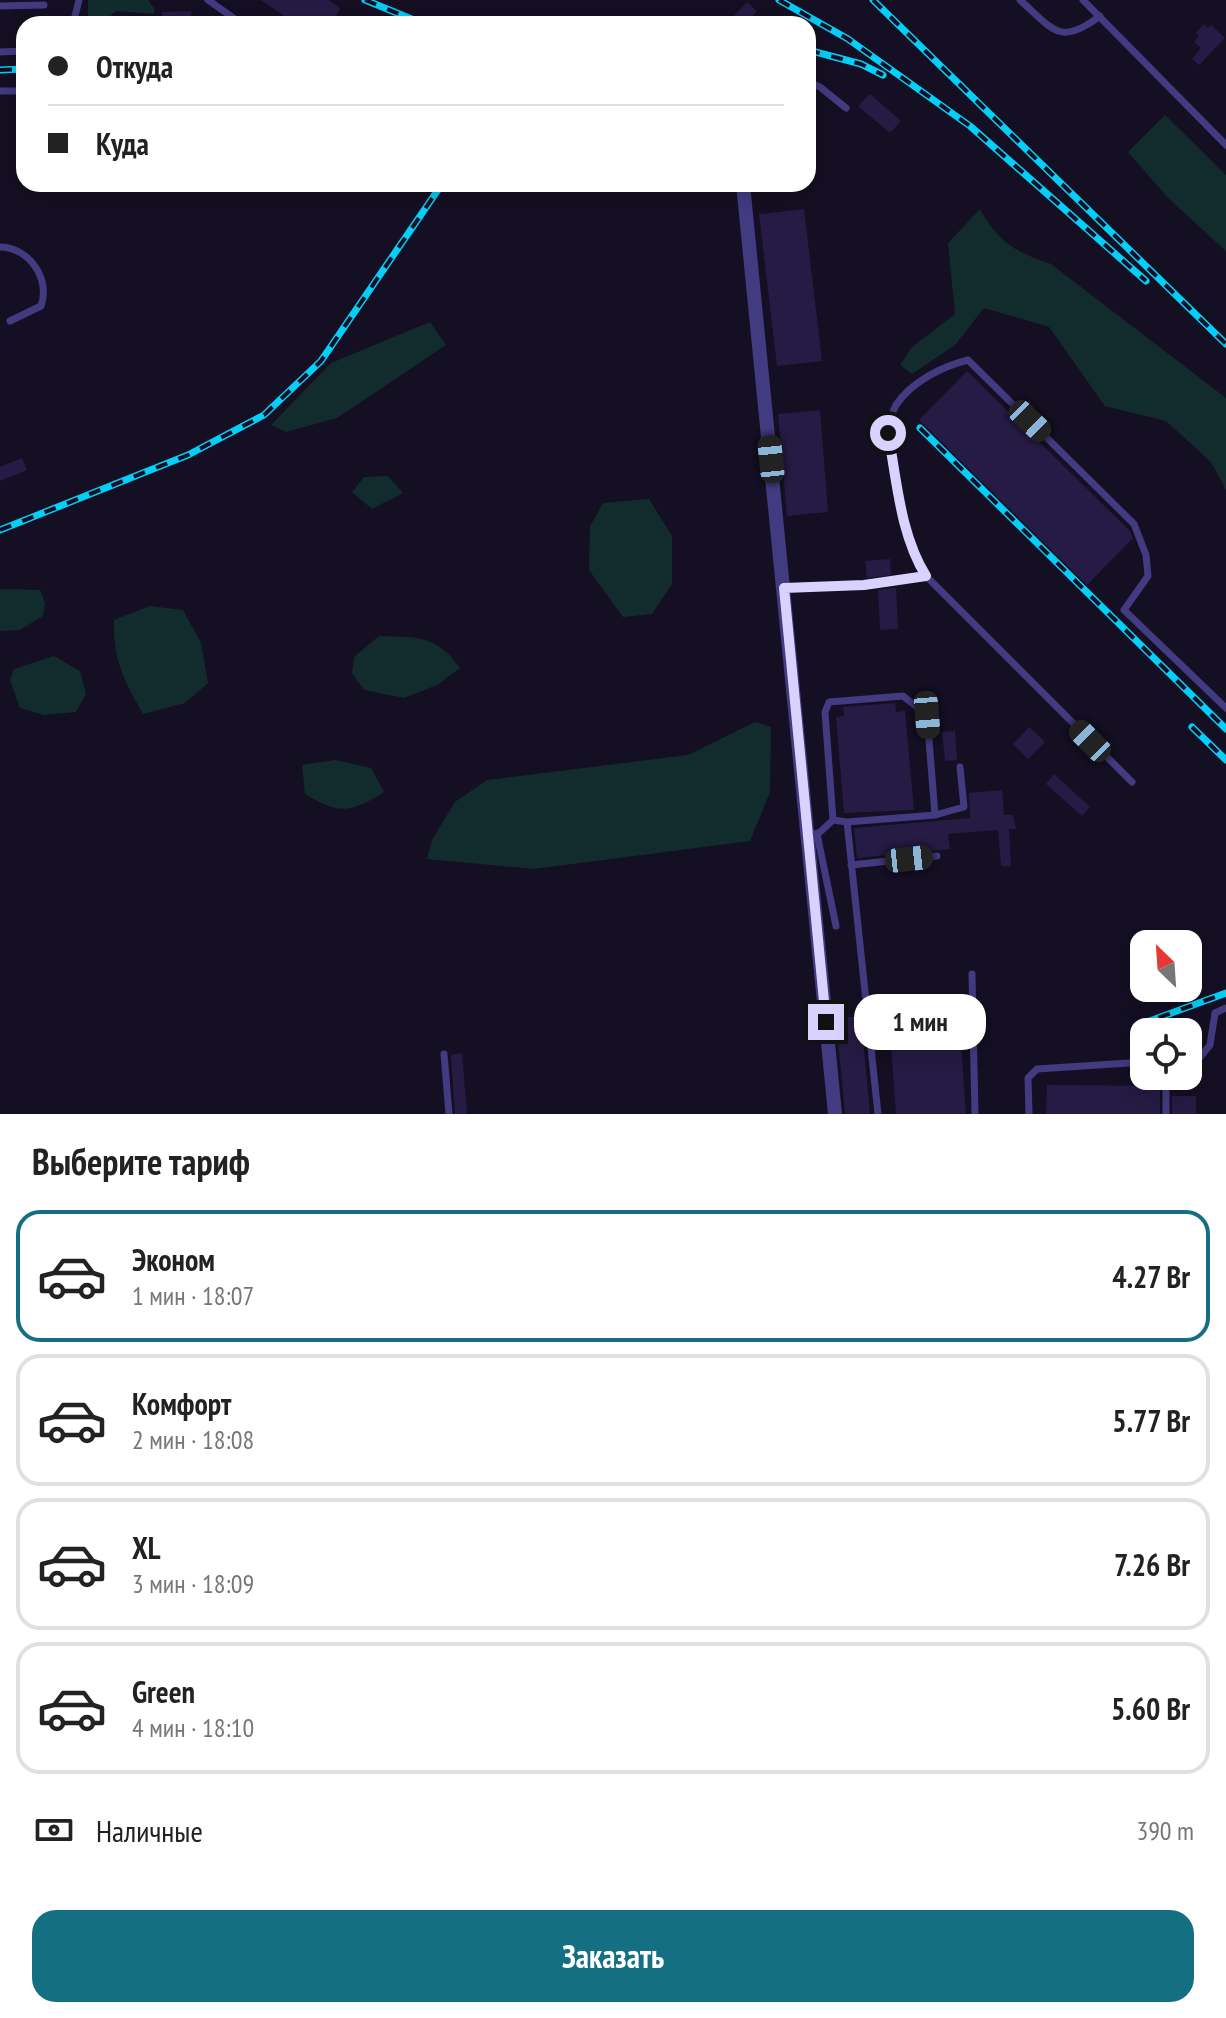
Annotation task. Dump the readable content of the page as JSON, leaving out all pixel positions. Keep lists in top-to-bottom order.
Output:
{
  "north": "top left",
  "page": {
    "banner": ["Откуда", "Куда"],
    "bubble": "1 мин",
    "heading": "Выберите тариф",
    "list": [
      {
        "name": "Эконом",
        "note": "1 мин · 18:07",
        "value": "4.27 Br"
      },
      {
        "name": "Комфорт",
        "note": "2 мин · 18:08",
        "value": "5.77 Br"
      },
      {
        "name": "XL",
        "note": "3 мин · 18:09",
        "value": "7.26 Br"
      },
      {
        "name": "Green",
        "note": "4 мин · 18:10",
        "value": "5.60 Br"
      }
    ],
    "pay": ["Наличные", "390 m"],
    "buttons": "Заказать"
  }
}
